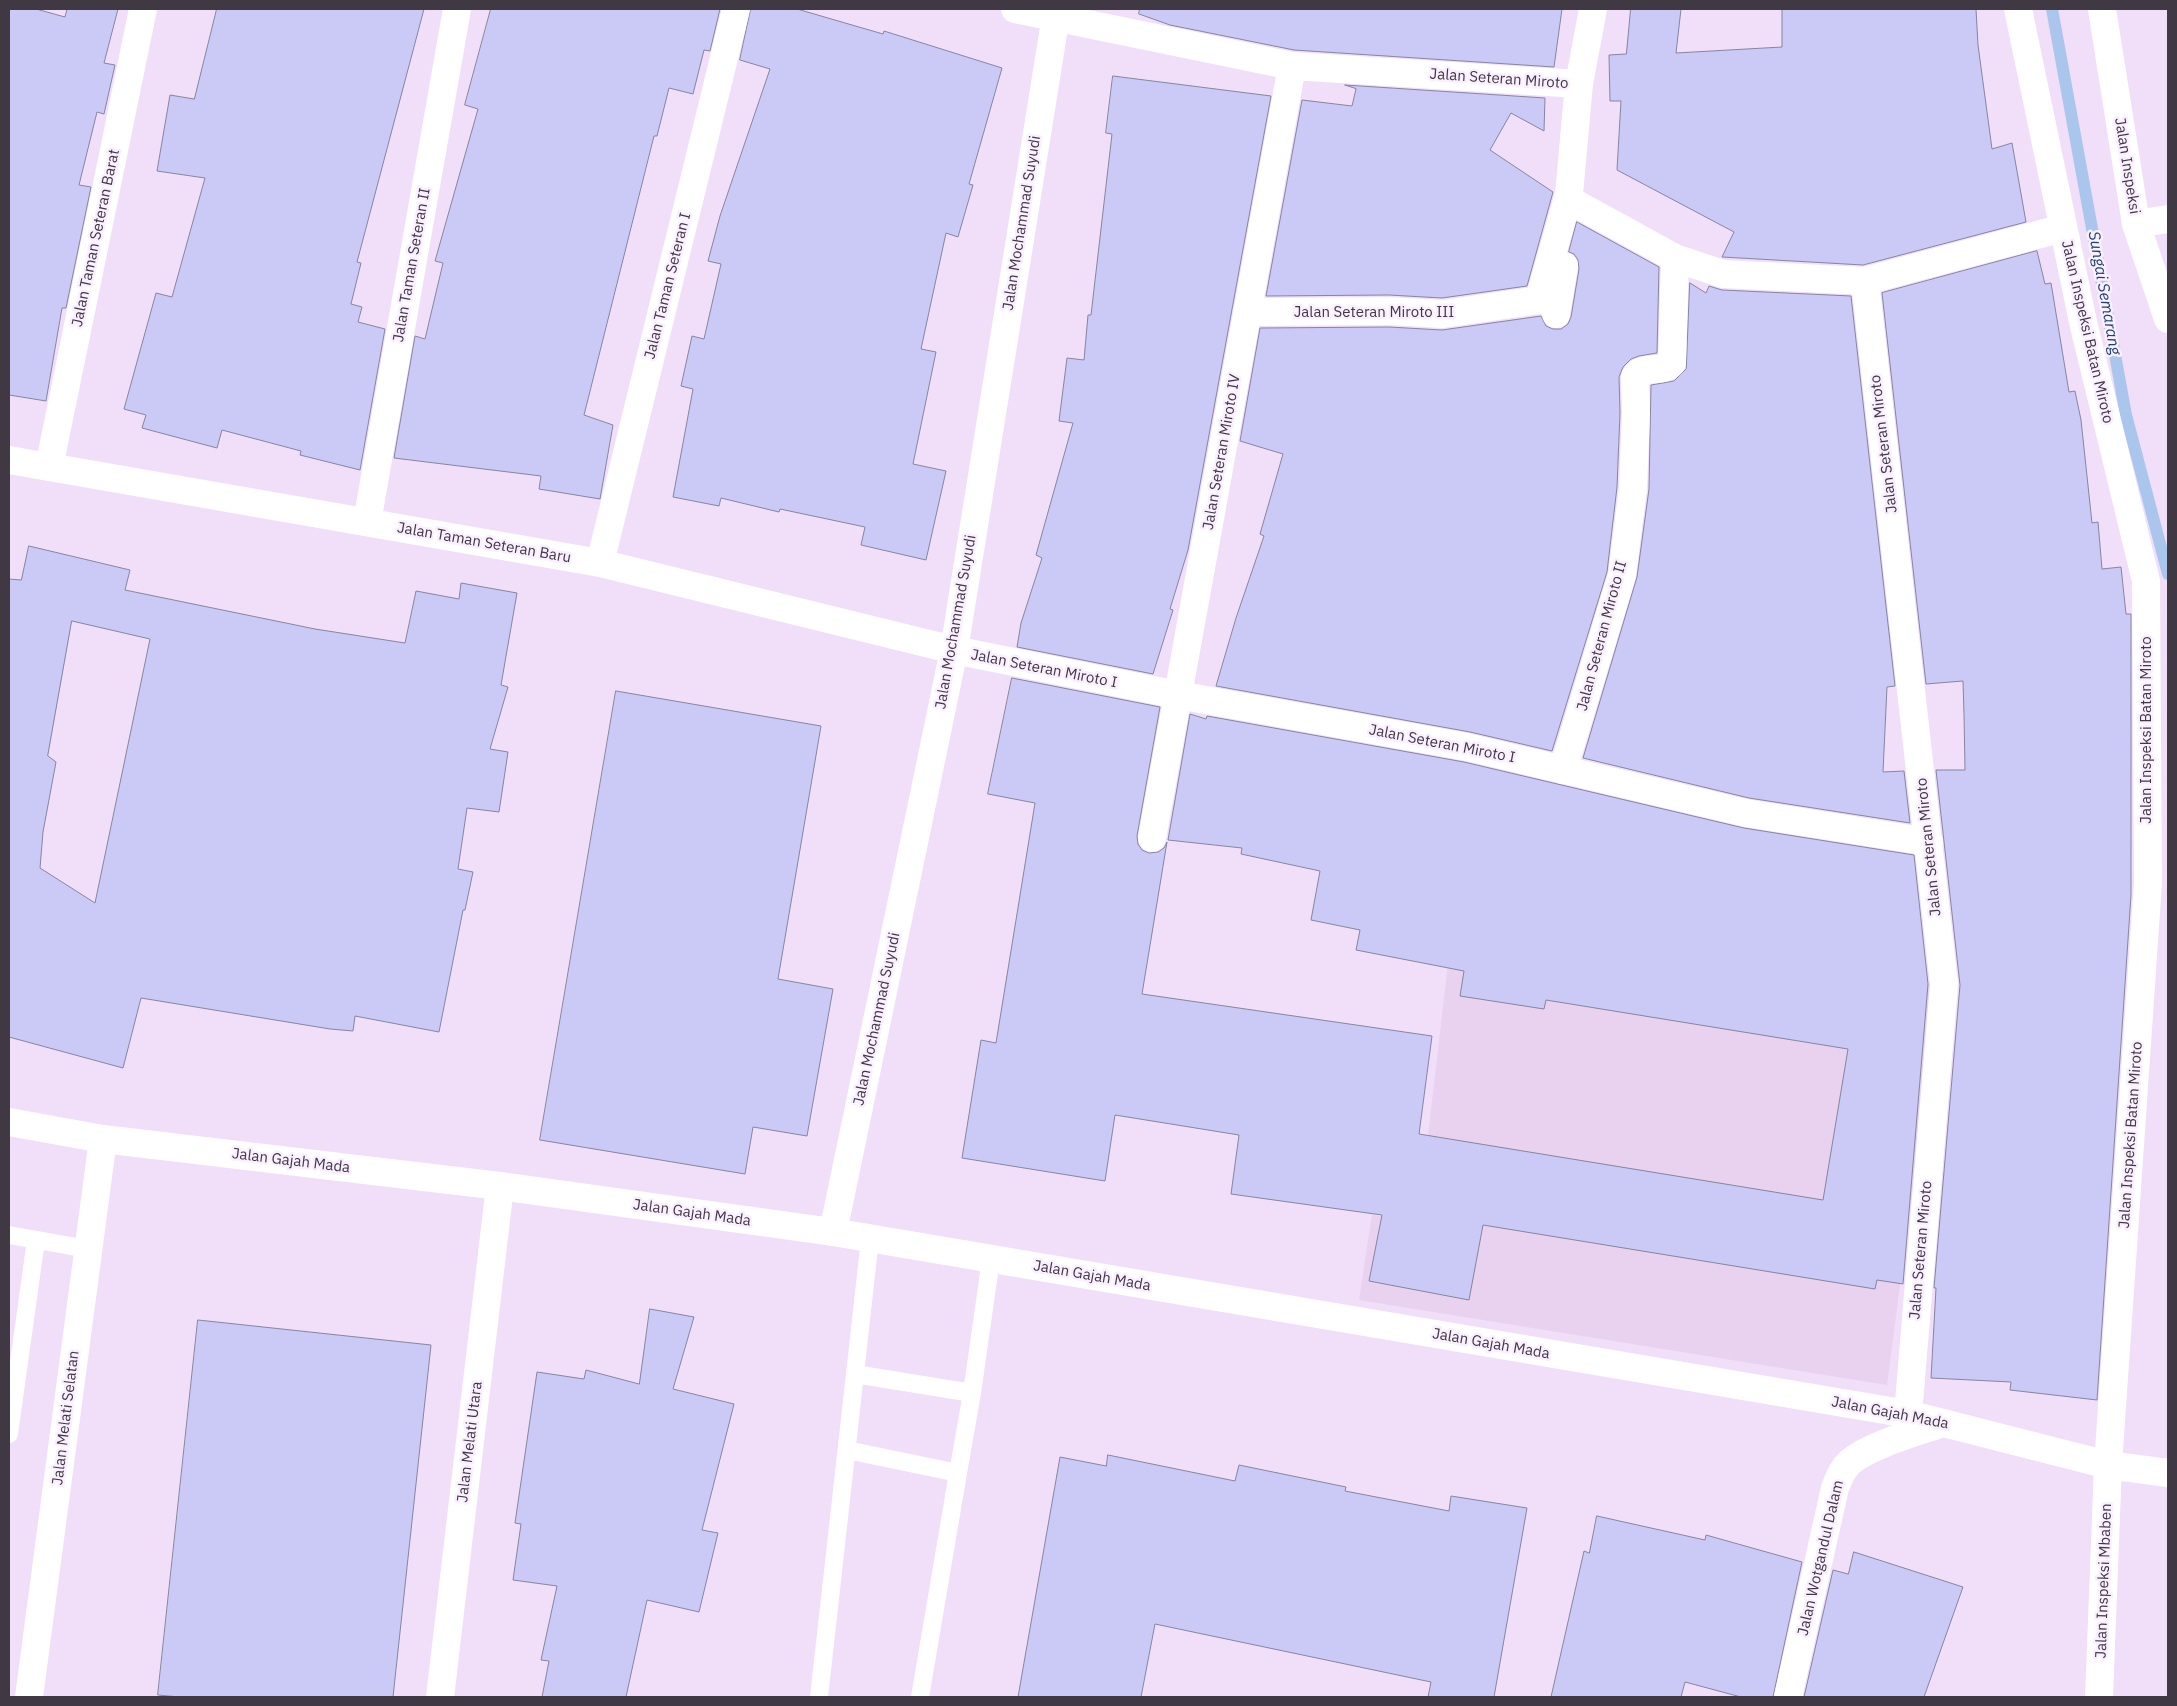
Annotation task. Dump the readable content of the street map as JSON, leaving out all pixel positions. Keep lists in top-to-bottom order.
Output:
{
  "streets": {
    "street": [
      "Jalan Seteran Miroto",
      "Jalan Inspeksi",
      "Jalan Mochammad Suyudi",
      "Jalan Taman Seteran Barat",
      "Jalan Taman Seteran II",
      "Jalan Taman Seteran I",
      "Jalan Seteran Miroto III",
      "Jalan Inspeksi Batan Miroto",
      "Jalan Seteran Miroto IV",
      "Jalan Taman Seteran Baru",
      "Jalan Seteran Miroto II",
      "Jalan Seteran Miroto I",
      "Jalan Gajah Mada",
      "Jalan Melati Selatan",
      "Jalan Melati Utara",
      "Jalan Wotgandul Dalam",
      "Jalan Inspeksi Mbaben"
    ]
  },
  "crossings": [
    ["Jalan Seteran Miroto", "Jalan Mochammad Suyudi"],
    ["Jalan Seteran Miroto", "Jalan Seteran Miroto III"],
    ["Jalan Seteran Miroto", "Jalan Seteran Miroto IV"],
    ["Jalan Seteran Miroto", "Jalan Seteran Miroto I"],
    ["Jalan Seteran Miroto", "Jalan Gajah Mada"],
    ["Jalan Mochammad Suyudi", "Jalan Taman Seteran Baru"],
    ["Jalan Mochammad Suyudi", "Jalan Seteran Miroto I"],
    ["Jalan Mochammad Suyudi", "Jalan Gajah Mada"],
    ["Jalan Taman Seteran Barat", "Jalan Taman Seteran Baru"],
    ["Jalan Taman Seteran II", "Jalan Taman Seteran Baru"],
    ["Jalan Taman Seteran I", "Jalan Taman Seteran Baru"],
    ["Jalan Seteran Miroto III", "Jalan Seteran Miroto IV"],
    ["Jalan Inspeksi Batan Miroto", "Jalan Gajah Mada"],
    ["Jalan Inspeksi Batan Miroto", "Jalan Inspeksi Mbaben"],
    ["Jalan Seteran Miroto IV", "Jalan Seteran Miroto I"],
    ["Jalan Taman Seteran Baru", "Jalan Seteran Miroto I"],
    ["Jalan Seteran Miroto II", "Jalan Seteran Miroto I"],
    ["Jalan Gajah Mada", "Jalan Melati Selatan"],
    ["Jalan Gajah Mada", "Jalan Melati Utara"],
    ["Jalan Gajah Mada", "Jalan Wotgandul Dalam"],
    ["Jalan Gajah Mada", "Jalan Inspeksi Mbaben"]
  ],
  "water": ["Sungai Semarang"]
}
